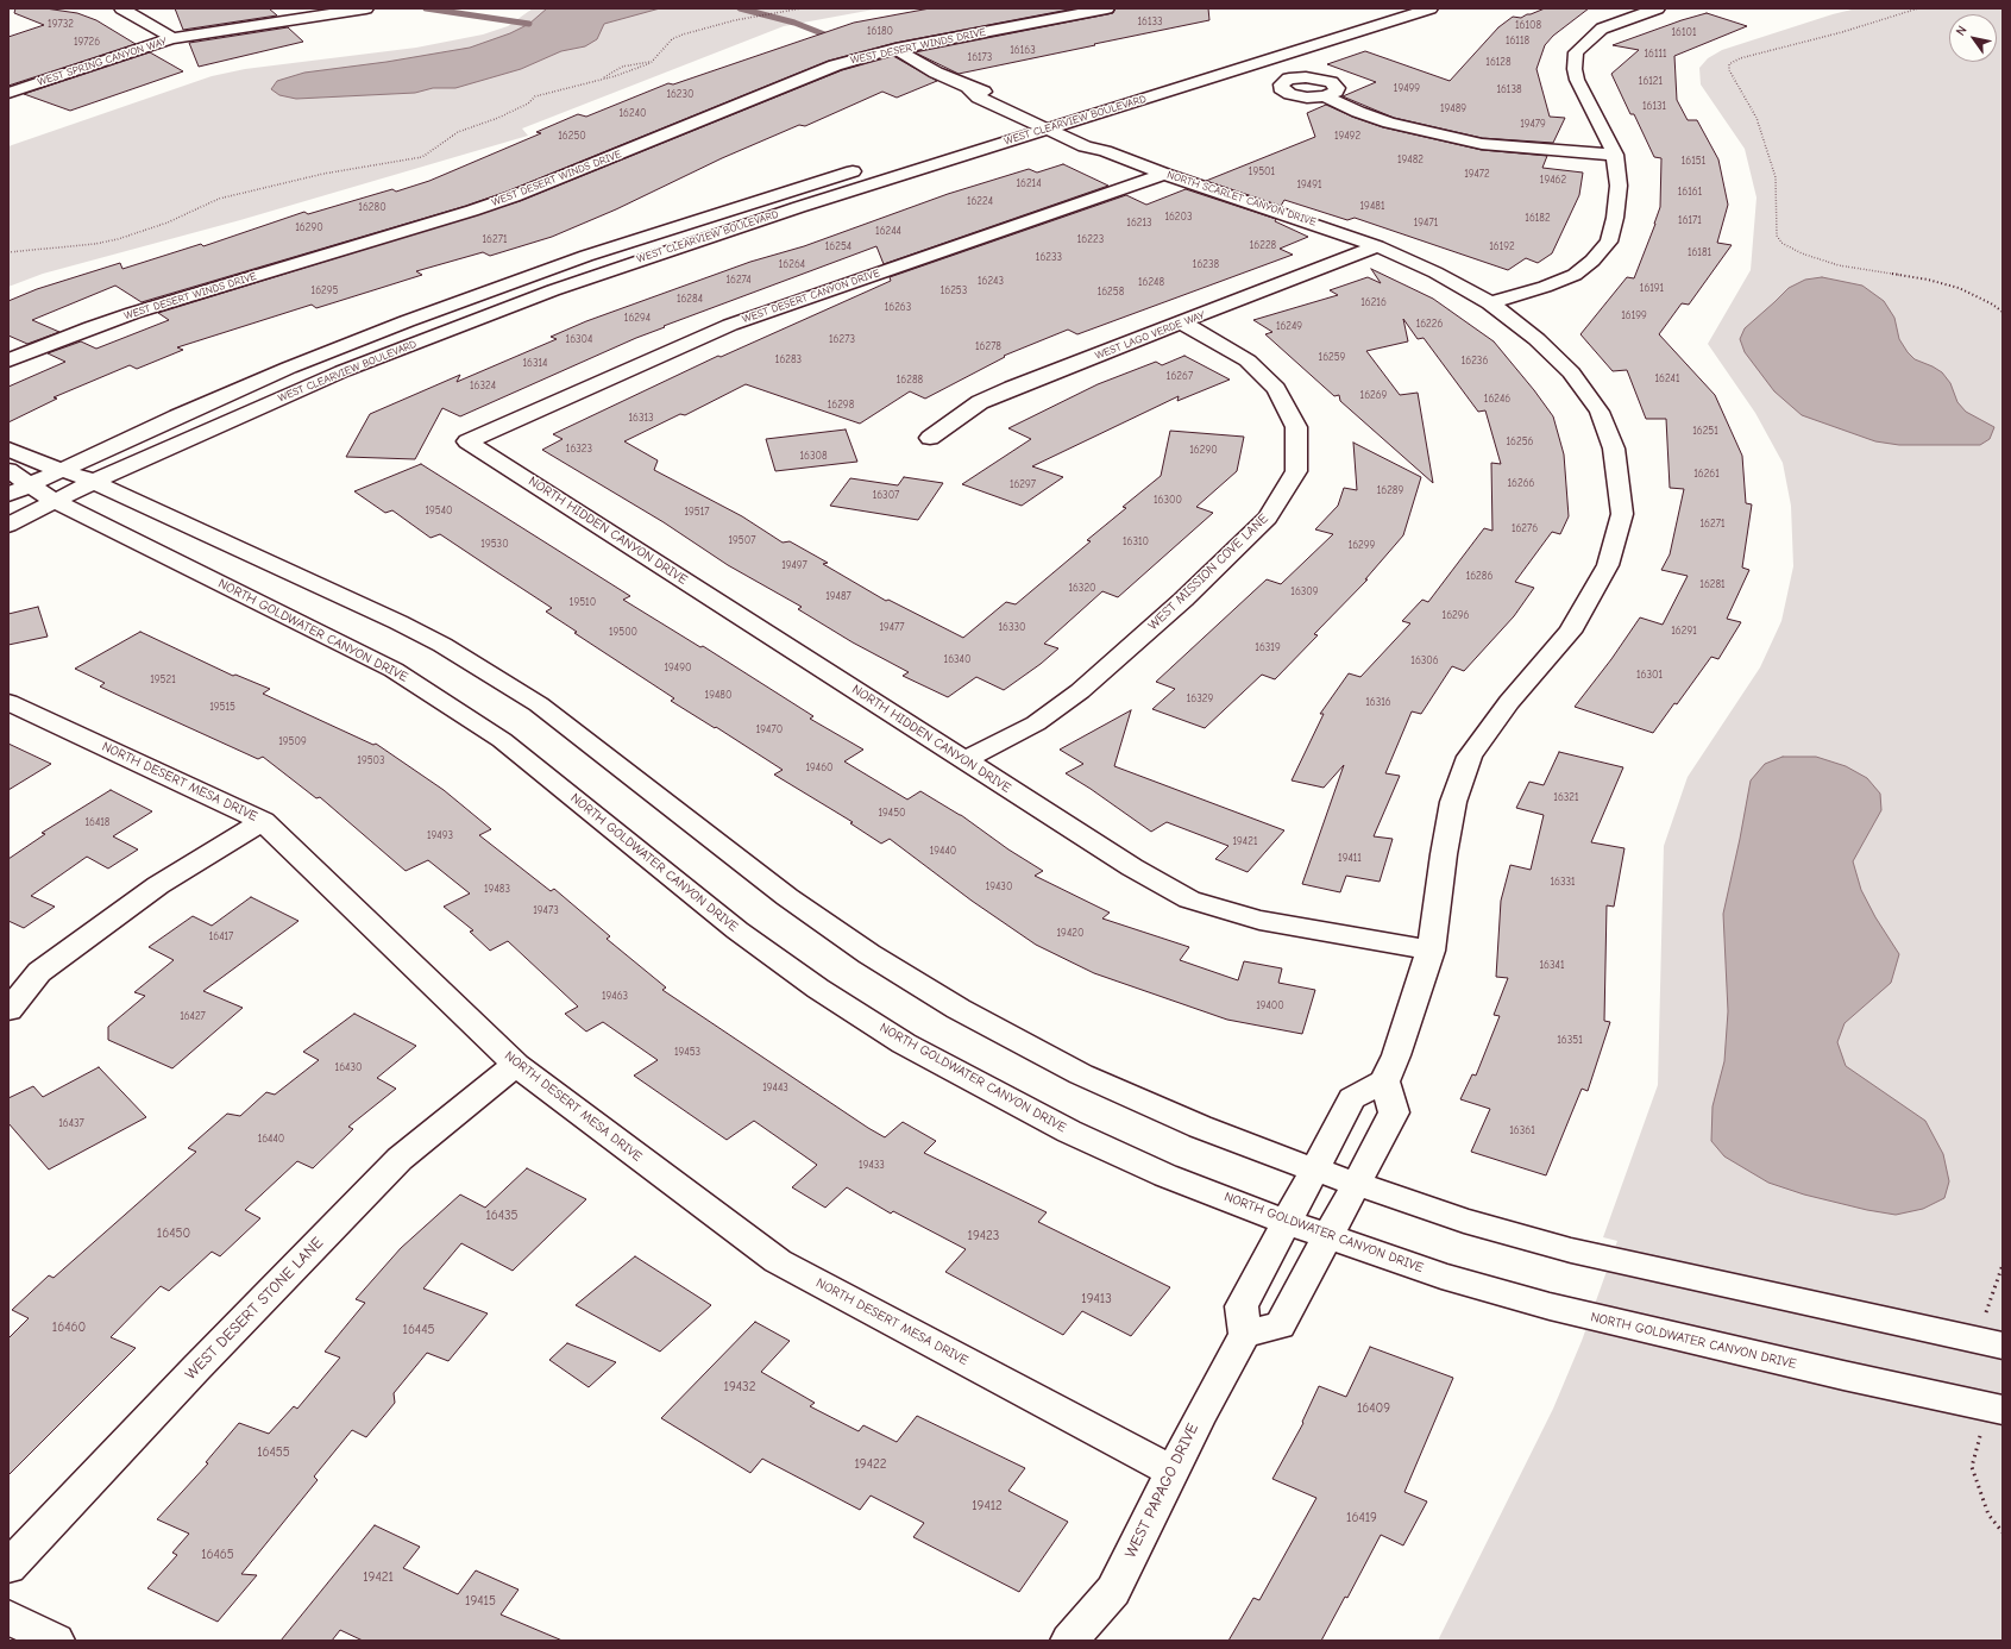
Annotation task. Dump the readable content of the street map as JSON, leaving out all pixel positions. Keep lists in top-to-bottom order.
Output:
{
  "streets": {
    "street": [
      "WEST DESERT WINDS DRIVE",
      "WEST SPRING CANYON WAY",
      "WEST CLEARVIEW BOULEVARD",
      "NORTH SCARLET CANYON DRIVE",
      "WEST DESERT CANYON DRIVE",
      "WEST LAGO VERDE WAY",
      "NORTH HIDDEN CANYON DRIVE",
      "WEST MISSION COVE LANE",
      "NORTH GOLDWATER CANYON DRIVE",
      "NORTH DESERT MESA DRIVE",
      "WEST DESERT STONE LANE",
      "WEST PAPAGO DRIVE"
    ]
  },
  "crossings": [
    ["WEST DESERT WINDS DRIVE", "NORTH SCARLET CANYON DRIVE"],
    ["WEST CLEARVIEW BOULEVARD", "NORTH SCARLET CANYON DRIVE"],
    ["WEST CLEARVIEW BOULEVARD", "NORTH GOLDWATER CANYON DRIVE"],
    ["NORTH SCARLET CANYON DRIVE", "WEST DESERT CANYON DRIVE"],
    ["NORTH SCARLET CANYON DRIVE", "WEST LAGO VERDE WAY"],
    ["NORTH SCARLET CANYON DRIVE", "NORTH HIDDEN CANYON DRIVE"],
    ["WEST DESERT CANYON DRIVE", "NORTH HIDDEN CANYON DRIVE"],
    ["WEST LAGO VERDE WAY", "WEST MISSION COVE LANE"],
    ["NORTH HIDDEN CANYON DRIVE", "WEST MISSION COVE LANE"],
    ["NORTH DESERT MESA DRIVE", "WEST DESERT STONE LANE"],
    ["NORTH DESERT MESA DRIVE", "WEST PAPAGO DRIVE"]
  ],
  "house_numbers": [
    "16133",
    "19732",
    "16108",
    "16180",
    "16101",
    "16118",
    "19726",
    "16163",
    "16111",
    "16173",
    "16128",
    "16121",
    "19499",
    "16138",
    "16230",
    "16131",
    "19489",
    "16240",
    "19479",
    "16250",
    "19492",
    "19482",
    "16151",
    "19501",
    "19472",
    "19462",
    "16214",
    "19491",
    "16161",
    "16224",
    "19481",
    "16280",
    "16203",
    "16182",
    "16171",
    "16213",
    "19471",
    "16290",
    "16244",
    "16271",
    "16223",
    "16228",
    "16254",
    "16192",
    "16181",
    "16233",
    "16264",
    "16238",
    "16274",
    "16243",
    "16248",
    "16191",
    "16295",
    "16253",
    "16258",
    "16284",
    "16216",
    "16263",
    "16199",
    "16294",
    "16226",
    "16249",
    "16304",
    "16273",
    "16278",
    "16259",
    "16283",
    "16236",
    "16314",
    "16267",
    "16241",
    "16288",
    "16324",
    "16269",
    "16246",
    "16298",
    "16313",
    "16251",
    "16256",
    "16323",
    "16290",
    "16308",
    "16261",
    "16266",
    "16297",
    "16289",
    "16307",
    "16300",
    "19540",
    "19517",
    "16271",
    "16276",
    "19507",
    "16310",
    "19530",
    "16299",
    "19497",
    "16286",
    "16281",
    "16320",
    "16309",
    "19487",
    "19510",
    "16296",
    "19477",
    "16330",
    "16291",
    "19500",
    "16319",
    "16340",
    "16306",
    "19490",
    "16301",
    "19521",
    "19480",
    "16329",
    "16316",
    "19515",
    "19470",
    "19509",
    "19503",
    "19460",
    "16321",
    "19450",
    "16418",
    "19493",
    "19421",
    "19440",
    "19411",
    "16331",
    "19430",
    "19483",
    "19473",
    "19420",
    "16417",
    "16341",
    "19463",
    "19400",
    "16427",
    "16351",
    "19453",
    "16430",
    "19443",
    "16437",
    "16361",
    "16440",
    "19433",
    "16435",
    "16450",
    "19423",
    "19413",
    "16460",
    "16445",
    "19432",
    "16409",
    "16455",
    "19422",
    "19412",
    "16419",
    "16465",
    "19421",
    "19415"
  ],
  "north": "top left"
}
